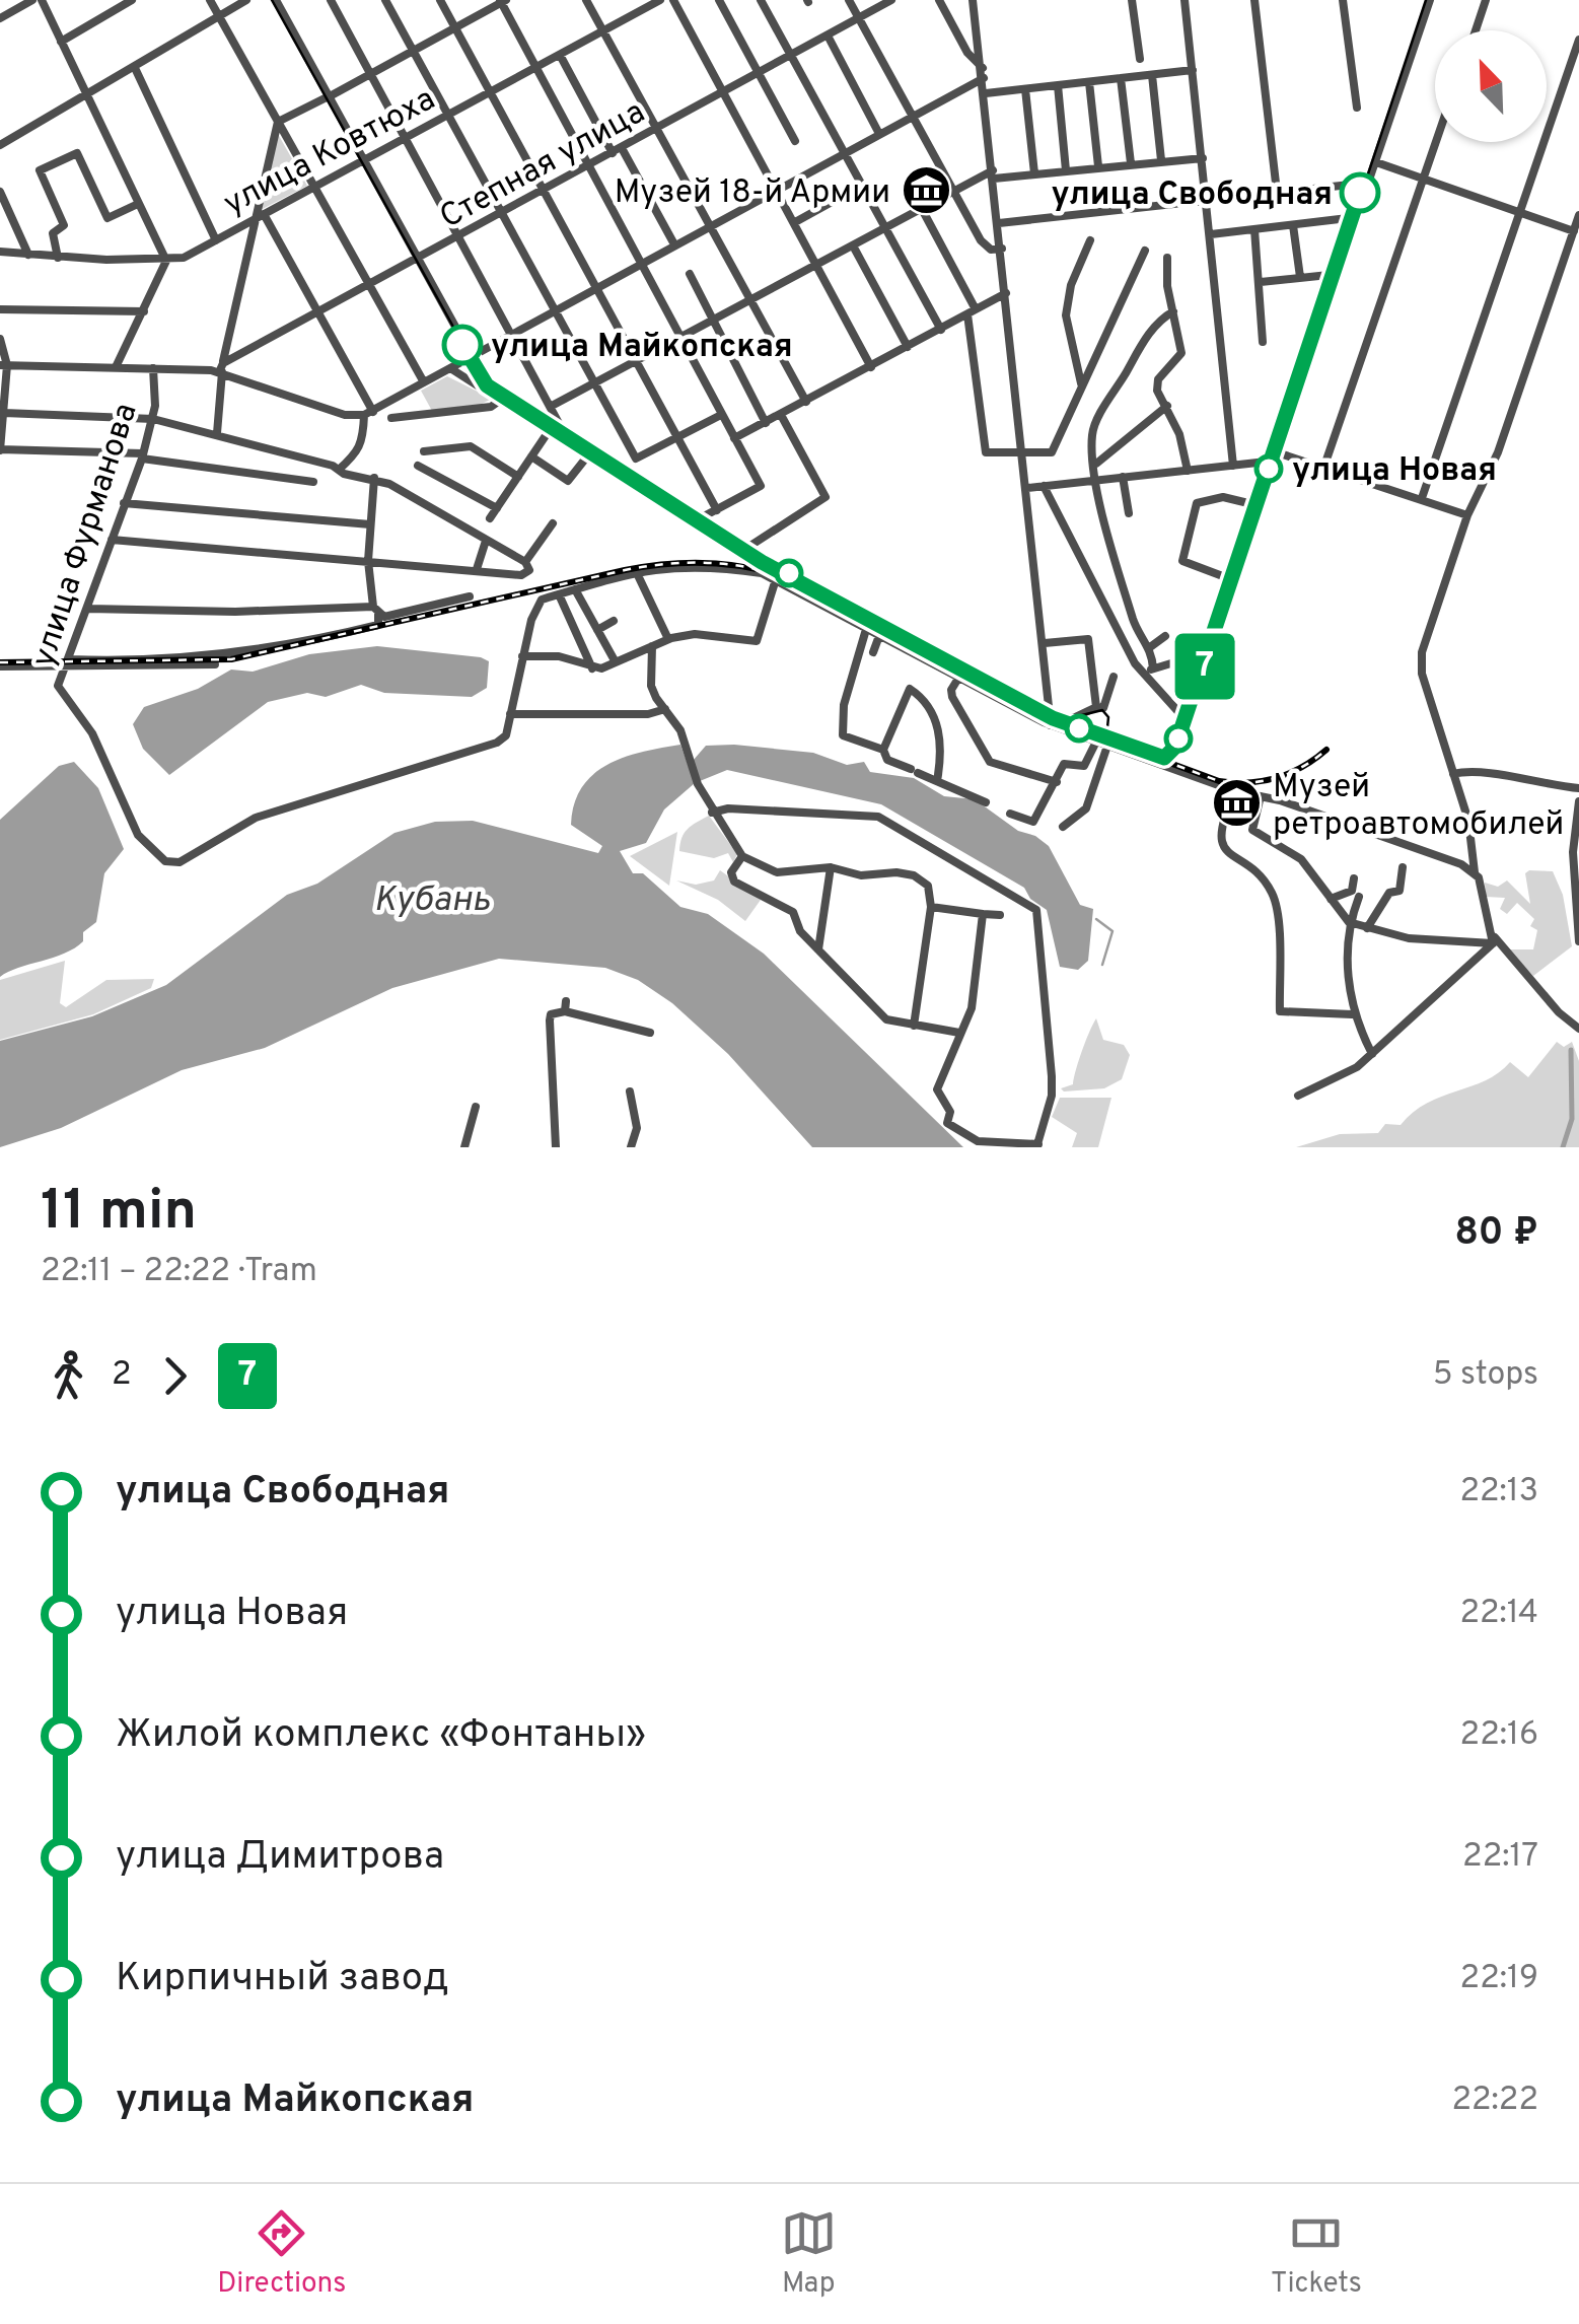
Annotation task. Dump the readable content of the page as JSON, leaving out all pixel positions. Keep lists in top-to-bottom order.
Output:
{
  "streets": {
    "street": ["улица Ковтюха", "Степная улица", "улица Фурманова"]
  },
  "crossings": [
    ["улица Ковтюха", "улица Фурманова"]
  ],
  "water": ["Кубань"],
  "places": {
    "museum": ["Музей 18-й Армии", "Музей ретроавтомобилей"],
    "other": ["улица Свободная", "улица Майкопская", "улица Новая"]
  },
  "lines": ["tram line 7"],
  "north": "top left",
  "page": {
    "on_map": "7",
    "heading": ["11 min", "22:11 – 22:22 · Tram", "80 ₽"],
    "legs": ["2", "7", "5 stops"],
    "list": [
      {
        "name": "улица Свободная",
        "value": "22:13"
      },
      {
        "name": "улица Новая",
        "value": "22:14"
      },
      {
        "name": "Жилой комплекс «Фонтаны»",
        "value": "22:16"
      },
      {
        "name": "улица Димитрова",
        "value": "22:17"
      },
      {
        "name": "Кирпичный завод",
        "value": "22:19"
      },
      {
        "name": "улица Майкопская",
        "value": "22:22"
      }
    ],
    "tabs": ["Directions", "Map", "Tickets"]
  }
}
